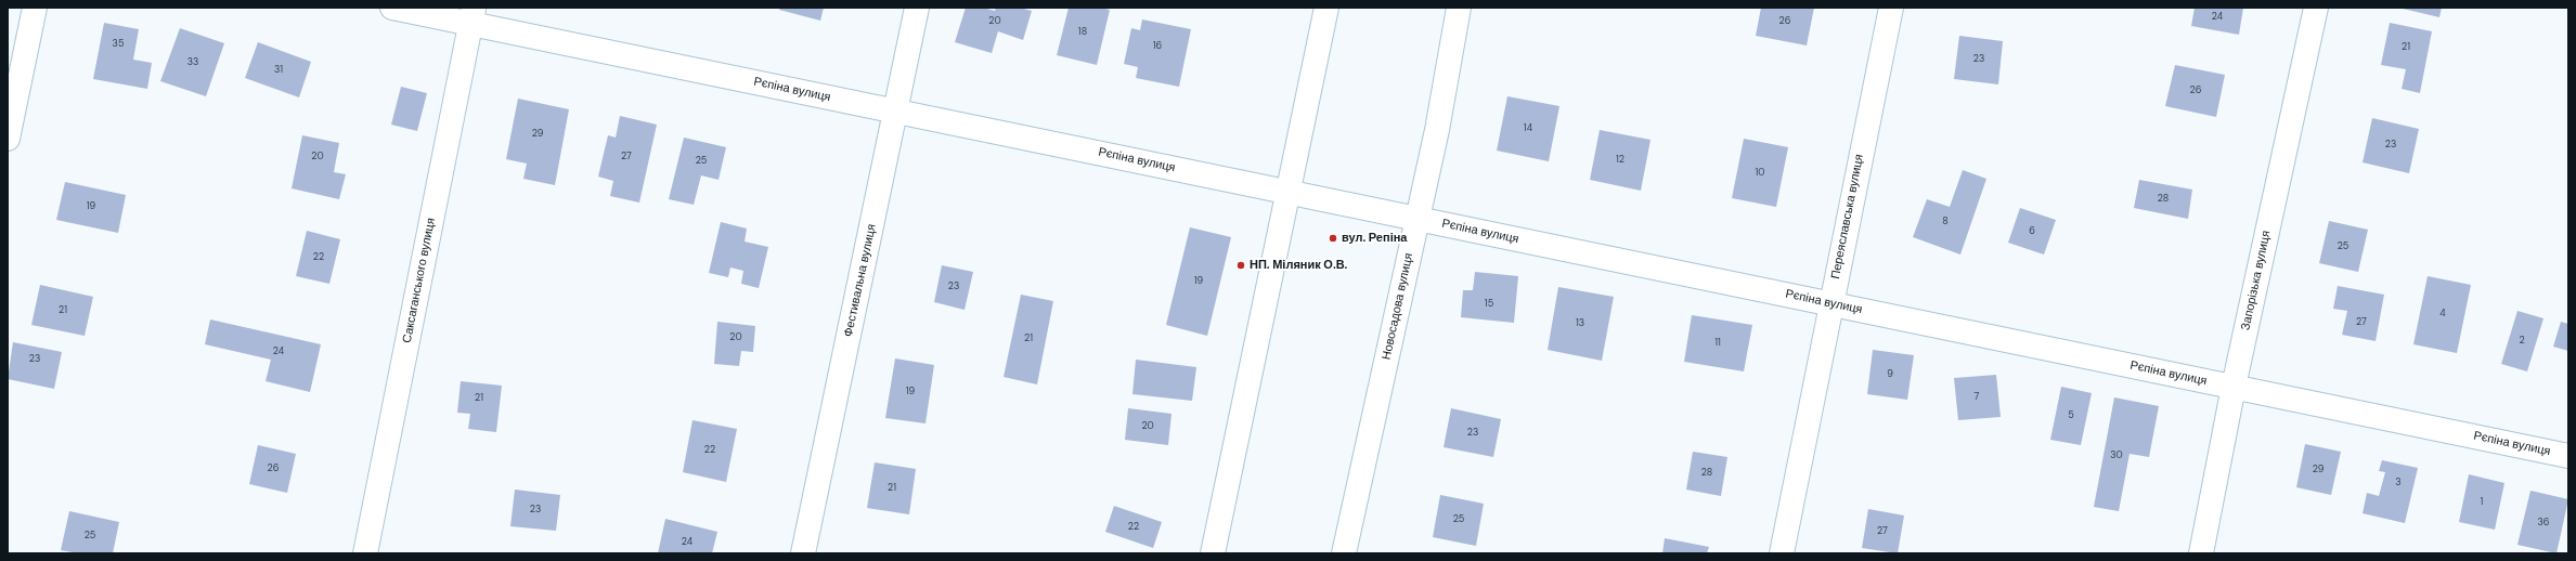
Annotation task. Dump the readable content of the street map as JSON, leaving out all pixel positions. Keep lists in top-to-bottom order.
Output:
{
  "streets": {
    "street": [
      "Рєпіна вулиця",
      "Переяславська вулиця",
      "Саксаганського вулиця",
      "Фестивальна вулиця",
      "Запорізька вулиця",
      "Новосадова вулиця"
    ]
  },
  "crossings": [
    ["Рєпіна вулиця", "Переяславська вулиця"],
    ["Рєпіна вулиця", "Саксаганського вулиця"],
    ["Рєпіна вулиця", "Фестивальна вулиця"],
    ["Рєпіна вулиця", "Запорізька вулиця"],
    ["Рєпіна вулиця", "Новосадова вулиця"]
  ],
  "places": ["вул. Репіна", "НП. Міляник О.В."],
  "house_numbers": [
    "24",
    "20",
    "26",
    "18",
    "35",
    "16",
    "21",
    "23",
    "33",
    "31",
    "26",
    "14",
    "29",
    "23",
    "20",
    "27",
    "12",
    "25",
    "10",
    "28",
    "19",
    "8",
    "6",
    "25",
    "22",
    "19",
    "23",
    "15",
    "21",
    "4",
    "27",
    "13",
    "20",
    "21",
    "2",
    "11",
    "24",
    "23",
    "9",
    "19",
    "7",
    "21",
    "5",
    "20",
    "23",
    "22",
    "30",
    "26",
    "29",
    "28",
    "3",
    "21",
    "1",
    "23",
    "25",
    "36",
    "22",
    "27",
    "25",
    "24"
  ]
}
